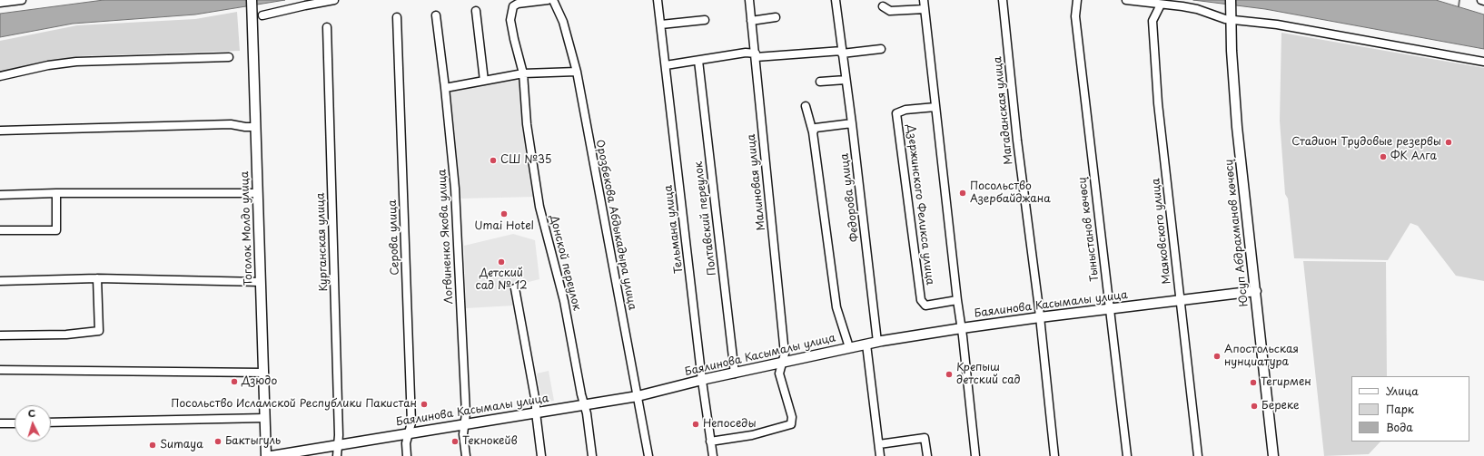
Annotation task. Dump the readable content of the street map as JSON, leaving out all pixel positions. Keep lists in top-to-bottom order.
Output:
{
  "streets": {
    "main road": ["Тоголок Молдо улица", "Юсуп Абдрахманов көчөсү", "Баялинова Касымалы улица"],
    "street": [
      "Магаданская улица",
      "Малиновая улица",
      "Федорова улица",
      "Дзержинского Феликса улица",
      "Полтавский переулок",
      "Орозбекова Абдыкадыра улица",
      "Тельмана улица",
      "Тыныстанов көчөсү",
      "Маяковского улица",
      "Логвиненко Якова улица",
      "Серова улица",
      "Курганская улица",
      "Донской переулок"
    ]
  },
  "crossings": [
    ["Магаданская улица", "Баялинова Касымалы улица"],
    ["Малиновая улица", "Тельмана улица"],
    ["Малиновая улица", "Баялинова Касымалы улица"],
    ["Федорова улица", "Баялинова Касымалы улица"],
    ["Полтавский переулок", "Баялинова Касымалы улица"],
    ["Орозбекова Абдыкадыра улица", "Баялинова Касымалы улица"],
    ["Тельмана улица", "Баялинова Касымалы улица"],
    ["Тыныстанов көчөсү", "Баялинова Касымалы улица"],
    ["Маяковского улица", "Баялинова Касымалы улица"],
    ["Юсуп Абдрахманов көчөсү", "Баялинова Касымалы улица"],
    ["Логвиненко Якова улица", "Баялинова Касымалы улица"],
    ["Серова улица", "Баялинова Касымалы улица"],
    ["Курганская улица", "Баялинова Касымалы улица"],
    ["Донской переулок", "Баялинова Касымалы улица"]
  ],
  "places": [
    "Стадион Трудовые резервы",
    "ФК Алга",
    "СШ №35",
    "Посольство Азербайджана",
    "Umai Hotel",
    "Детский сад № 12",
    "Апостольская нунциатура",
    "Крепыш детский сад",
    "Дзюдо",
    "Тегирмен",
    "Посольство Исламской Республики Пакистан",
    "Береке",
    "Непоседы",
    "Бактыгуль",
    "Текнокейв",
    "Sumaya"
  ],
  "legend": ["Улица", "Парк", "Вода"],
  "north": "top"
}
